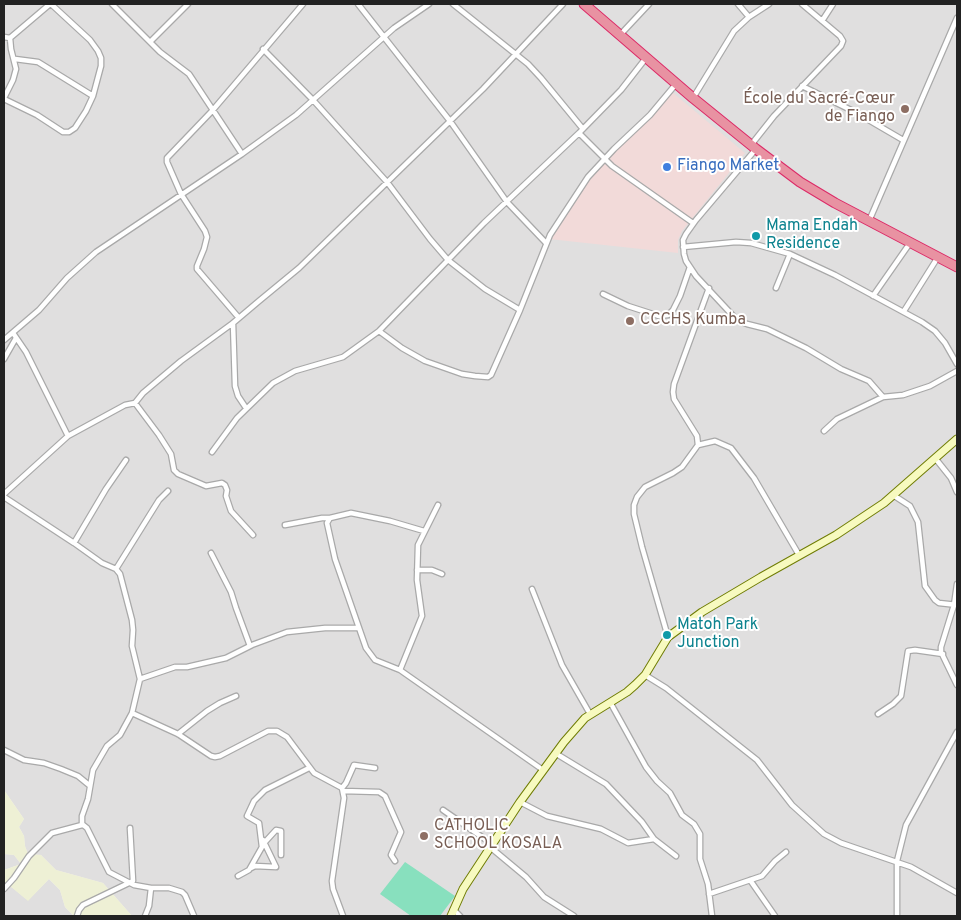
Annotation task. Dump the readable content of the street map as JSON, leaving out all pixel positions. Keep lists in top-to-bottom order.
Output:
{
  "places": [
    "École du Sacré-Cœur de Fiango",
    "Fiango Market",
    "Mama Endah Residence",
    "CCCHS Kumba",
    "Matoh Park Junction",
    "CATHOLIC SCHOOL KOSALA"
  ]
}
